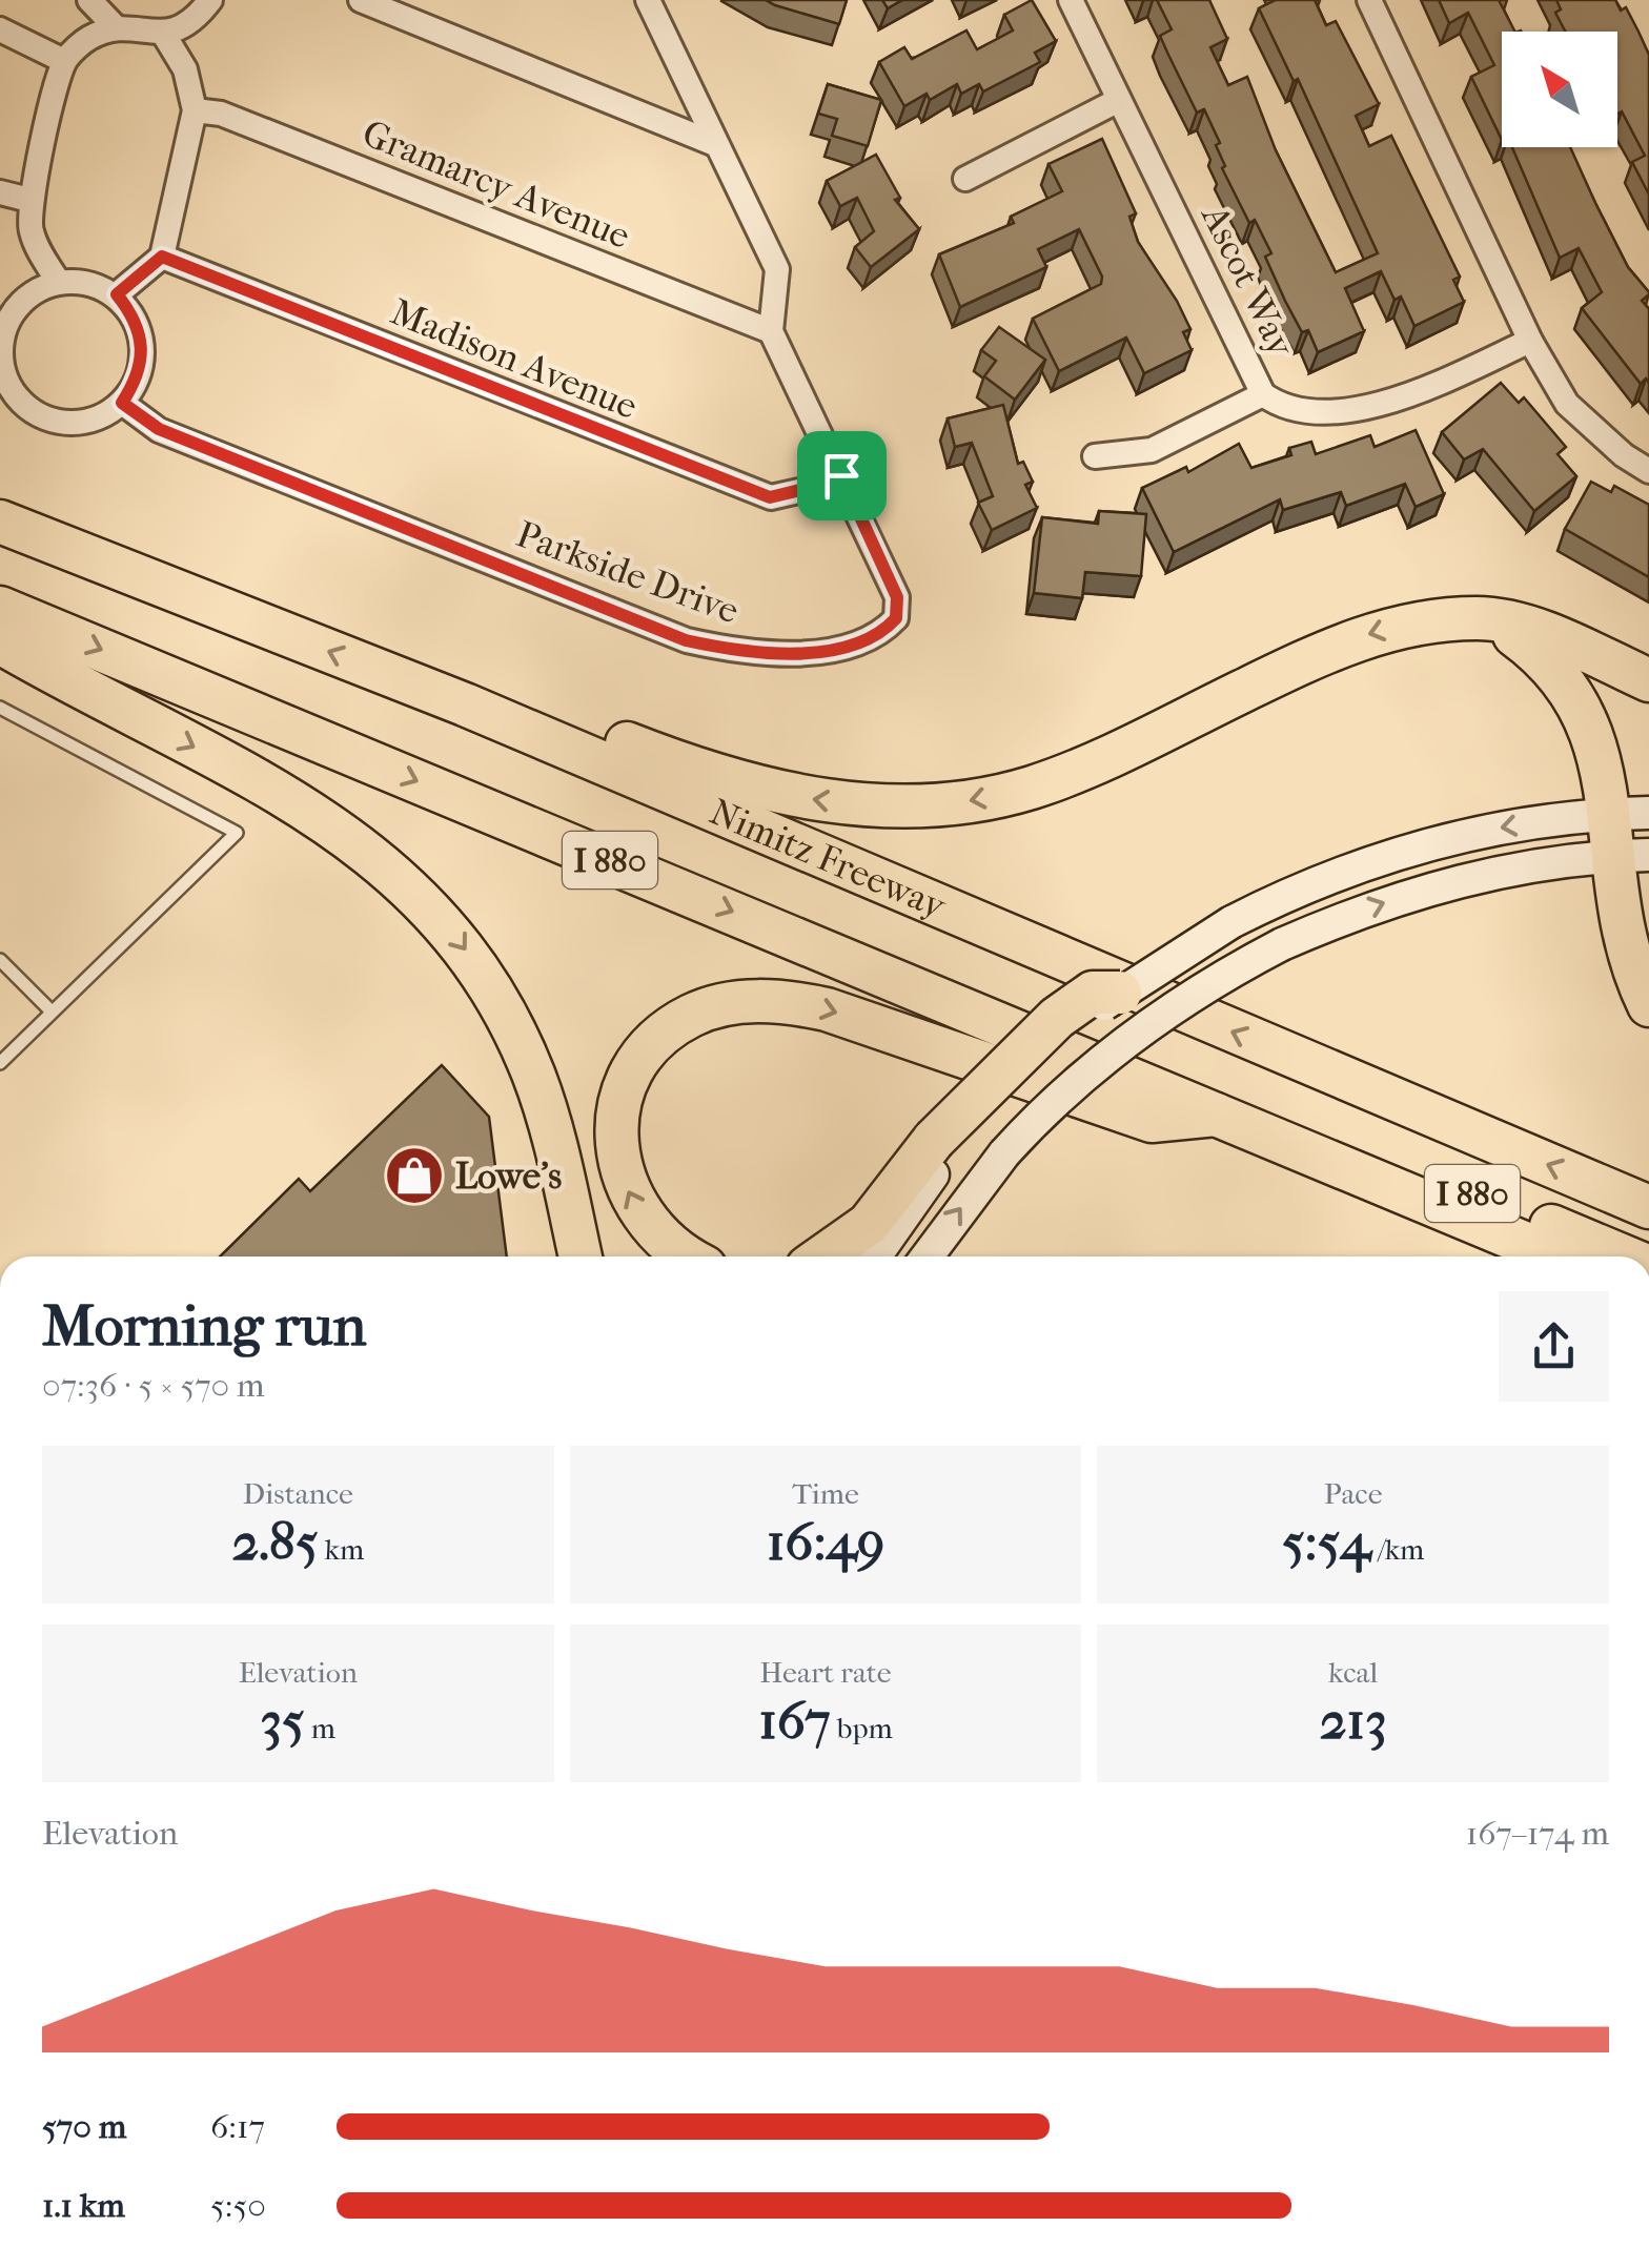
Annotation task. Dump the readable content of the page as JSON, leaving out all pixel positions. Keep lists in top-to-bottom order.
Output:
{
  "streets": {
    "highway": ["Nimitz Freeway", "I 880"],
    "street": [
      "Gramarcy Avenue",
      "Ascot Way",
      "Madison Avenue",
      "Parkside Drive"
    ]
  },
  "crossings": [
    ["Gramarcy Avenue", "Parkside Drive"],
    ["Madison Avenue", "Parkside Drive"]
  ],
  "places": {
    "shop": ["Lowe's"]
  },
  "north": "top left",
  "page": {
    "heading": ["Morning run", "07:36 · 5 × 570 m"],
    "stats": [
      ["Distance", "2.85 km"],
      ["Time", "16:49"],
      ["Pace", "5:54 /km"],
      ["Elevation", "35 m"],
      ["Heart rate", "167 bpm"],
      ["kcal", "213"]
    ],
    "chart": ["Elevation", "167–174 m"],
    "list": [
      {
        "name": "570 m",
        "note": "6:17"
      },
      {
        "name": "1.1 km",
        "note": "5:50"
      }
    ]
  }
}
